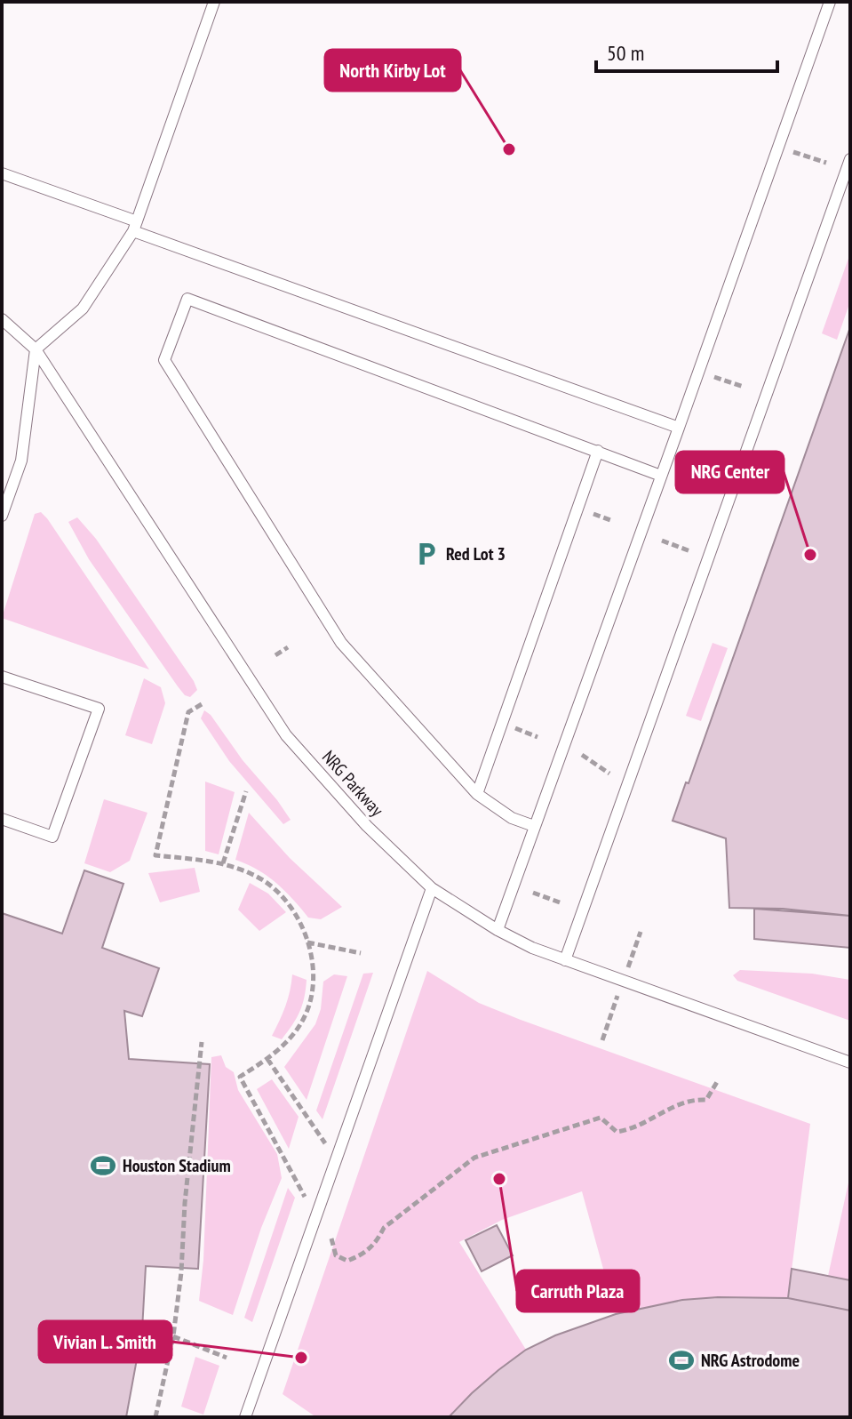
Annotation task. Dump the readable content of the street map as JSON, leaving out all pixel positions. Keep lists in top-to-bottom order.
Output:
{
  "streets": {
    "lane": ["NRG Parkway"]
  },
  "places": {
    "other": [
      "North Kirby Lot",
      "NRG Center",
      "Carruth Plaza",
      "Vivian L. Smith"
    ],
    "parking": ["Red Lot 3"],
    "sports": ["Houston Stadium", "NRG Astrodome"]
  },
  "scale_bar": "50 m"
}
